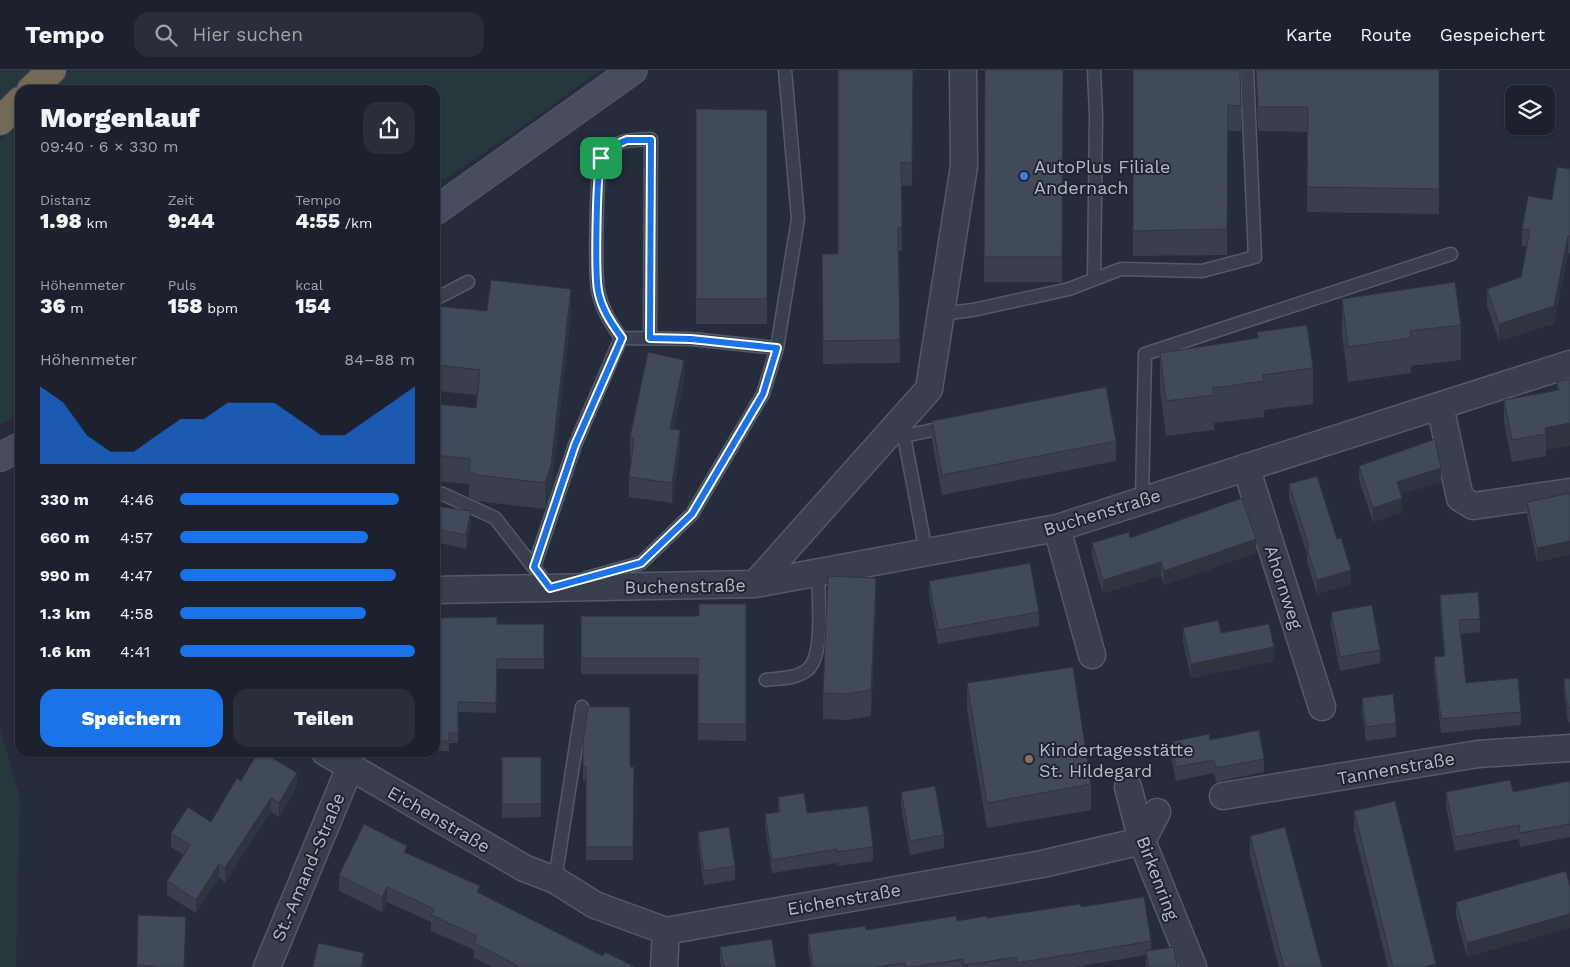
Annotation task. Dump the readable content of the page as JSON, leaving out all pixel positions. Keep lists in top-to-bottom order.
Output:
{
  "streets": {
    "street": [
      "Buchenstraße",
      "Ahornweg",
      "Tannenstraße",
      "Eichenstraße",
      "St.-Amand-Straße",
      "Birkenring"
    ]
  },
  "crossings": [
    ["Buchenstraße", "Ahornweg"],
    ["Eichenstraße", "St.-Amand-Straße"],
    ["Eichenstraße", "Birkenring"]
  ],
  "places": ["AutoPlus Filiale Andernach", "Kindertagesstätte St. Hildegard"],
  "page": {
    "header": "Tempo",
    "search": "Hier suchen",
    "nav": ["Karte", "Route", "Gespeichert"],
    "heading": ["Morgenlauf", "09:40 · 6 × 330 m"],
    "stats": [
      ["Distanz", "1.98 km"],
      ["Zeit", "9:44"],
      ["Tempo", "4:55 /km"],
      ["Höhenmeter", "36 m"],
      ["Puls", "158 bpm"],
      ["kcal", "154"]
    ],
    "chart": ["Höhenmeter", "84–88 m"],
    "list": [
      {
        "name": "330 m",
        "note": "4:46"
      },
      {
        "name": "660 m",
        "note": "4:57"
      },
      {
        "name": "990 m",
        "note": "4:47"
      },
      {
        "name": "1.3 km",
        "note": "4:58"
      },
      {
        "name": "1.6 km",
        "note": "4:41"
      }
    ],
    "buttons": ["Speichern", "Teilen"]
  }
}
